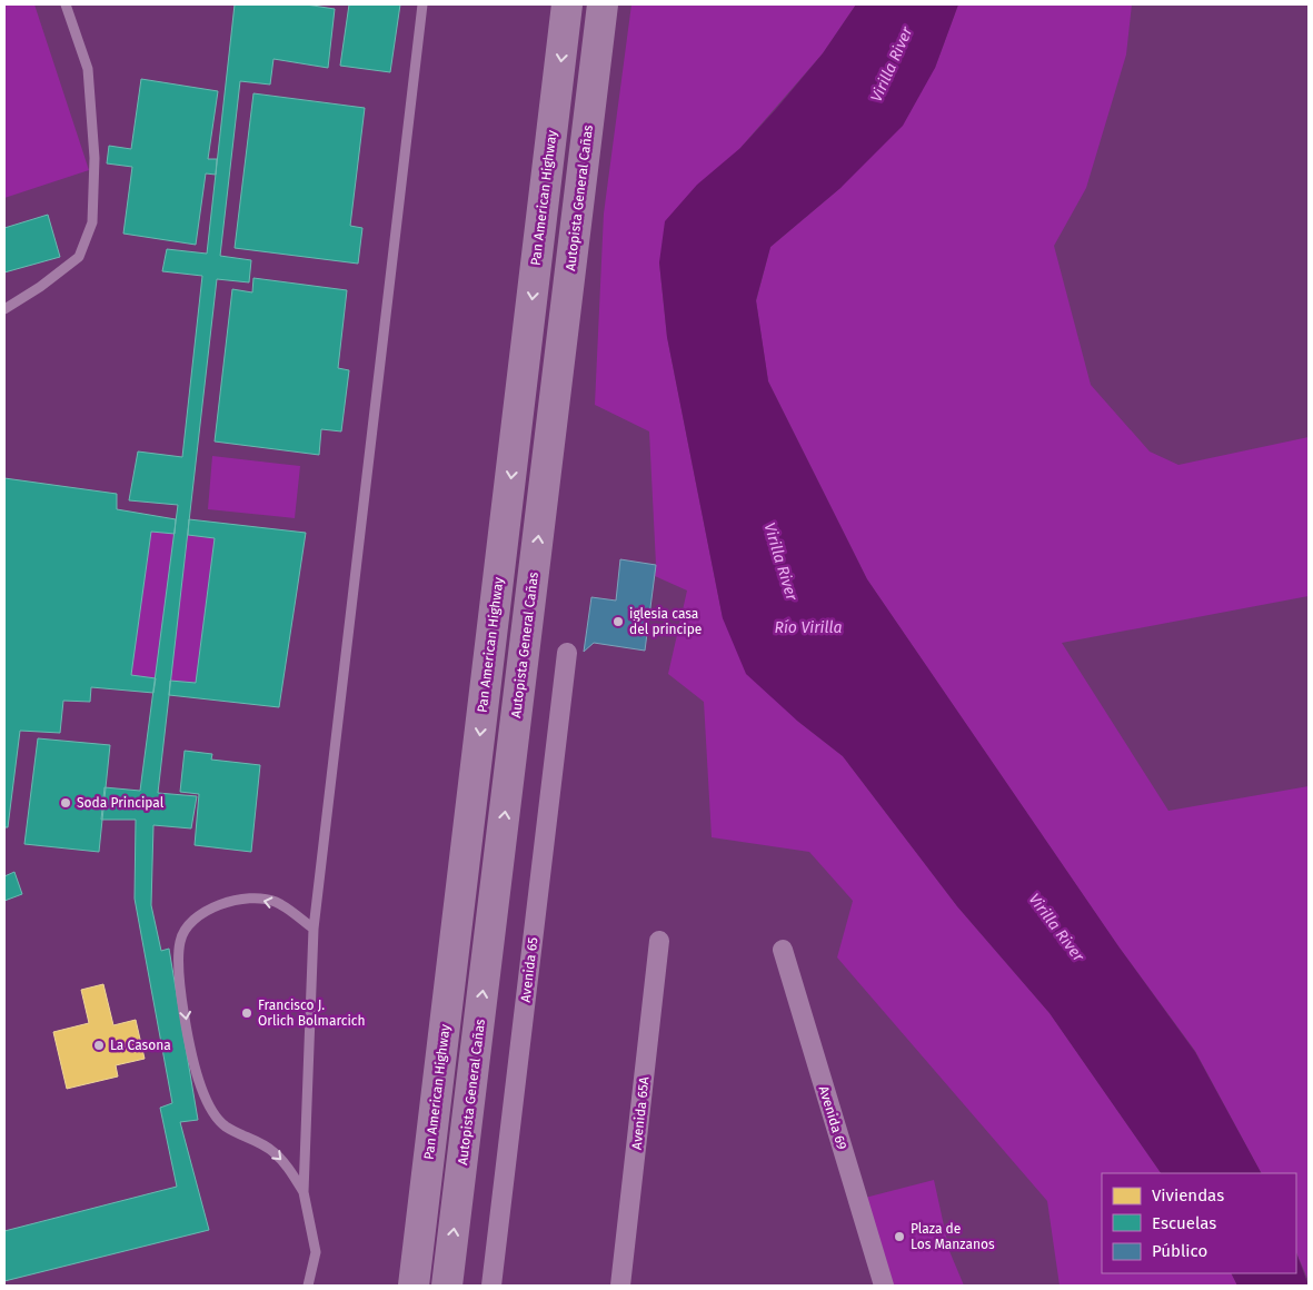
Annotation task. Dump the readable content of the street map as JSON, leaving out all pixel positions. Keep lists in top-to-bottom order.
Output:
{
  "streets": {
    "highway": ["Pan American Highway", "Autopista General Cañas"],
    "street": ["Avenida 65", "Avenida 65A", "Avenida 69"]
  },
  "one_way": ["Pan American Highway", "Autopista General Cañas"],
  "water": ["Virilla River", "Río Virilla"],
  "places": [
    "iglesia casa del principe",
    "Soda Principal",
    "Francisco J. Orlich Bolmarcich",
    "La Casona",
    "Plaza de Los Manzanos"
  ],
  "legend": ["Viviendas", "Escuelas", "Público"]
}
